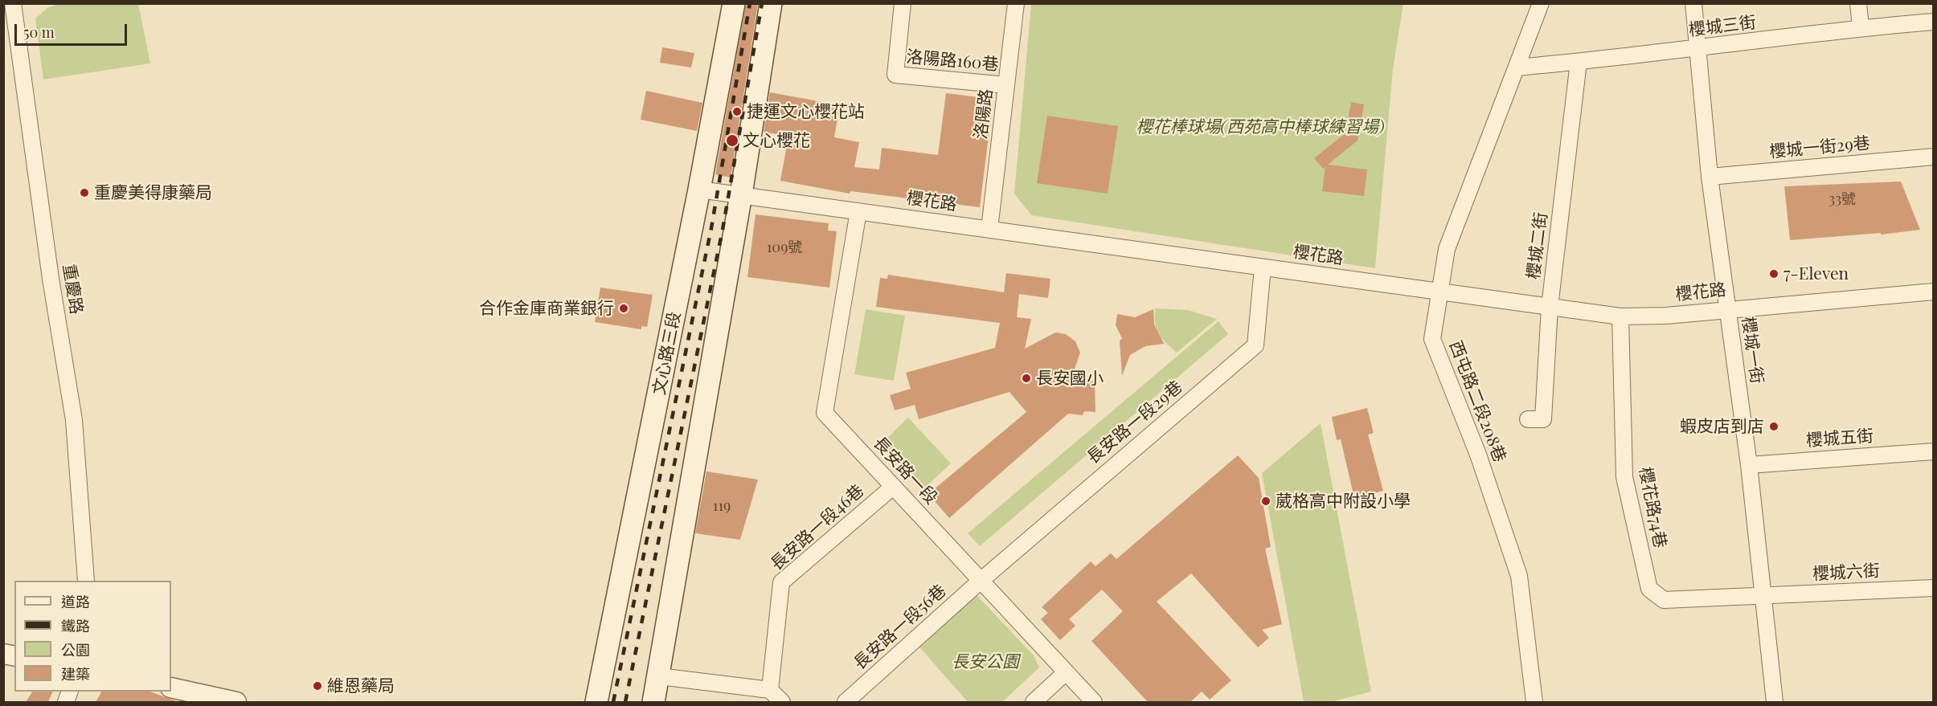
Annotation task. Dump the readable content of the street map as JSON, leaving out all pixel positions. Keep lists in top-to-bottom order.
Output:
{
  "streets": {
    "main road": ["文心路三段"],
    "street": [
      "櫻城三街",
      "洛陽路160巷",
      "洛陽路",
      "櫻城一街29巷",
      "櫻花路",
      "櫻城二街",
      "重慶路",
      "櫻城一街",
      "西屯路二段208巷",
      "長安路一段29巷",
      "櫻城五街",
      "長安路一段",
      "櫻花路74巷",
      "長安路一段46巷",
      "櫻城六街",
      "長安路一段56巷"
    ]
  },
  "crossings": [
    ["櫻城三街", "櫻城二街"],
    ["櫻城三街", "櫻城一街"],
    ["櫻城三街", "西屯路二段208巷"],
    ["洛陽路160巷", "洛陽路"],
    ["洛陽路", "櫻花路"],
    ["櫻城一街29巷", "櫻城一街"],
    ["櫻花路", "櫻城二街"],
    ["櫻花路", "櫻城一街"],
    ["櫻花路", "文心路三段"],
    ["櫻花路", "西屯路二段208巷"],
    ["櫻花路", "長安路一段29巷"],
    ["櫻花路", "長安路一段"],
    ["櫻花路", "櫻花路74巷"],
    ["櫻城一街", "櫻城五街"],
    ["櫻城一街", "櫻花路74巷"],
    ["櫻城一街", "櫻城六街"],
    ["長安路一段29巷", "長安路一段"],
    ["長安路一段29巷", "長安路一段56巷"],
    ["長安路一段", "長安路一段46巷"],
    ["長安路一段", "長安路一段56巷"],
    ["櫻花路74巷", "櫻城六街"]
  ],
  "parks": ["櫻花棒球場(西苑高中棒球練習場)", "長安公園"],
  "places": [
    "捷運文心櫻花站",
    "文心櫻花",
    "重慶美得康藥局",
    "7-Eleven",
    "合作金庫商業銀行",
    "長安國小",
    "蝦皮店到店",
    "葳格高中附設小學",
    "維恩藥局"
  ],
  "house_numbers": ["33號", "109號", "119"],
  "legend": [
    "道路",
    "鐵路",
    "公園",
    "建築"
  ],
  "scale_bar": "50 m"
}
